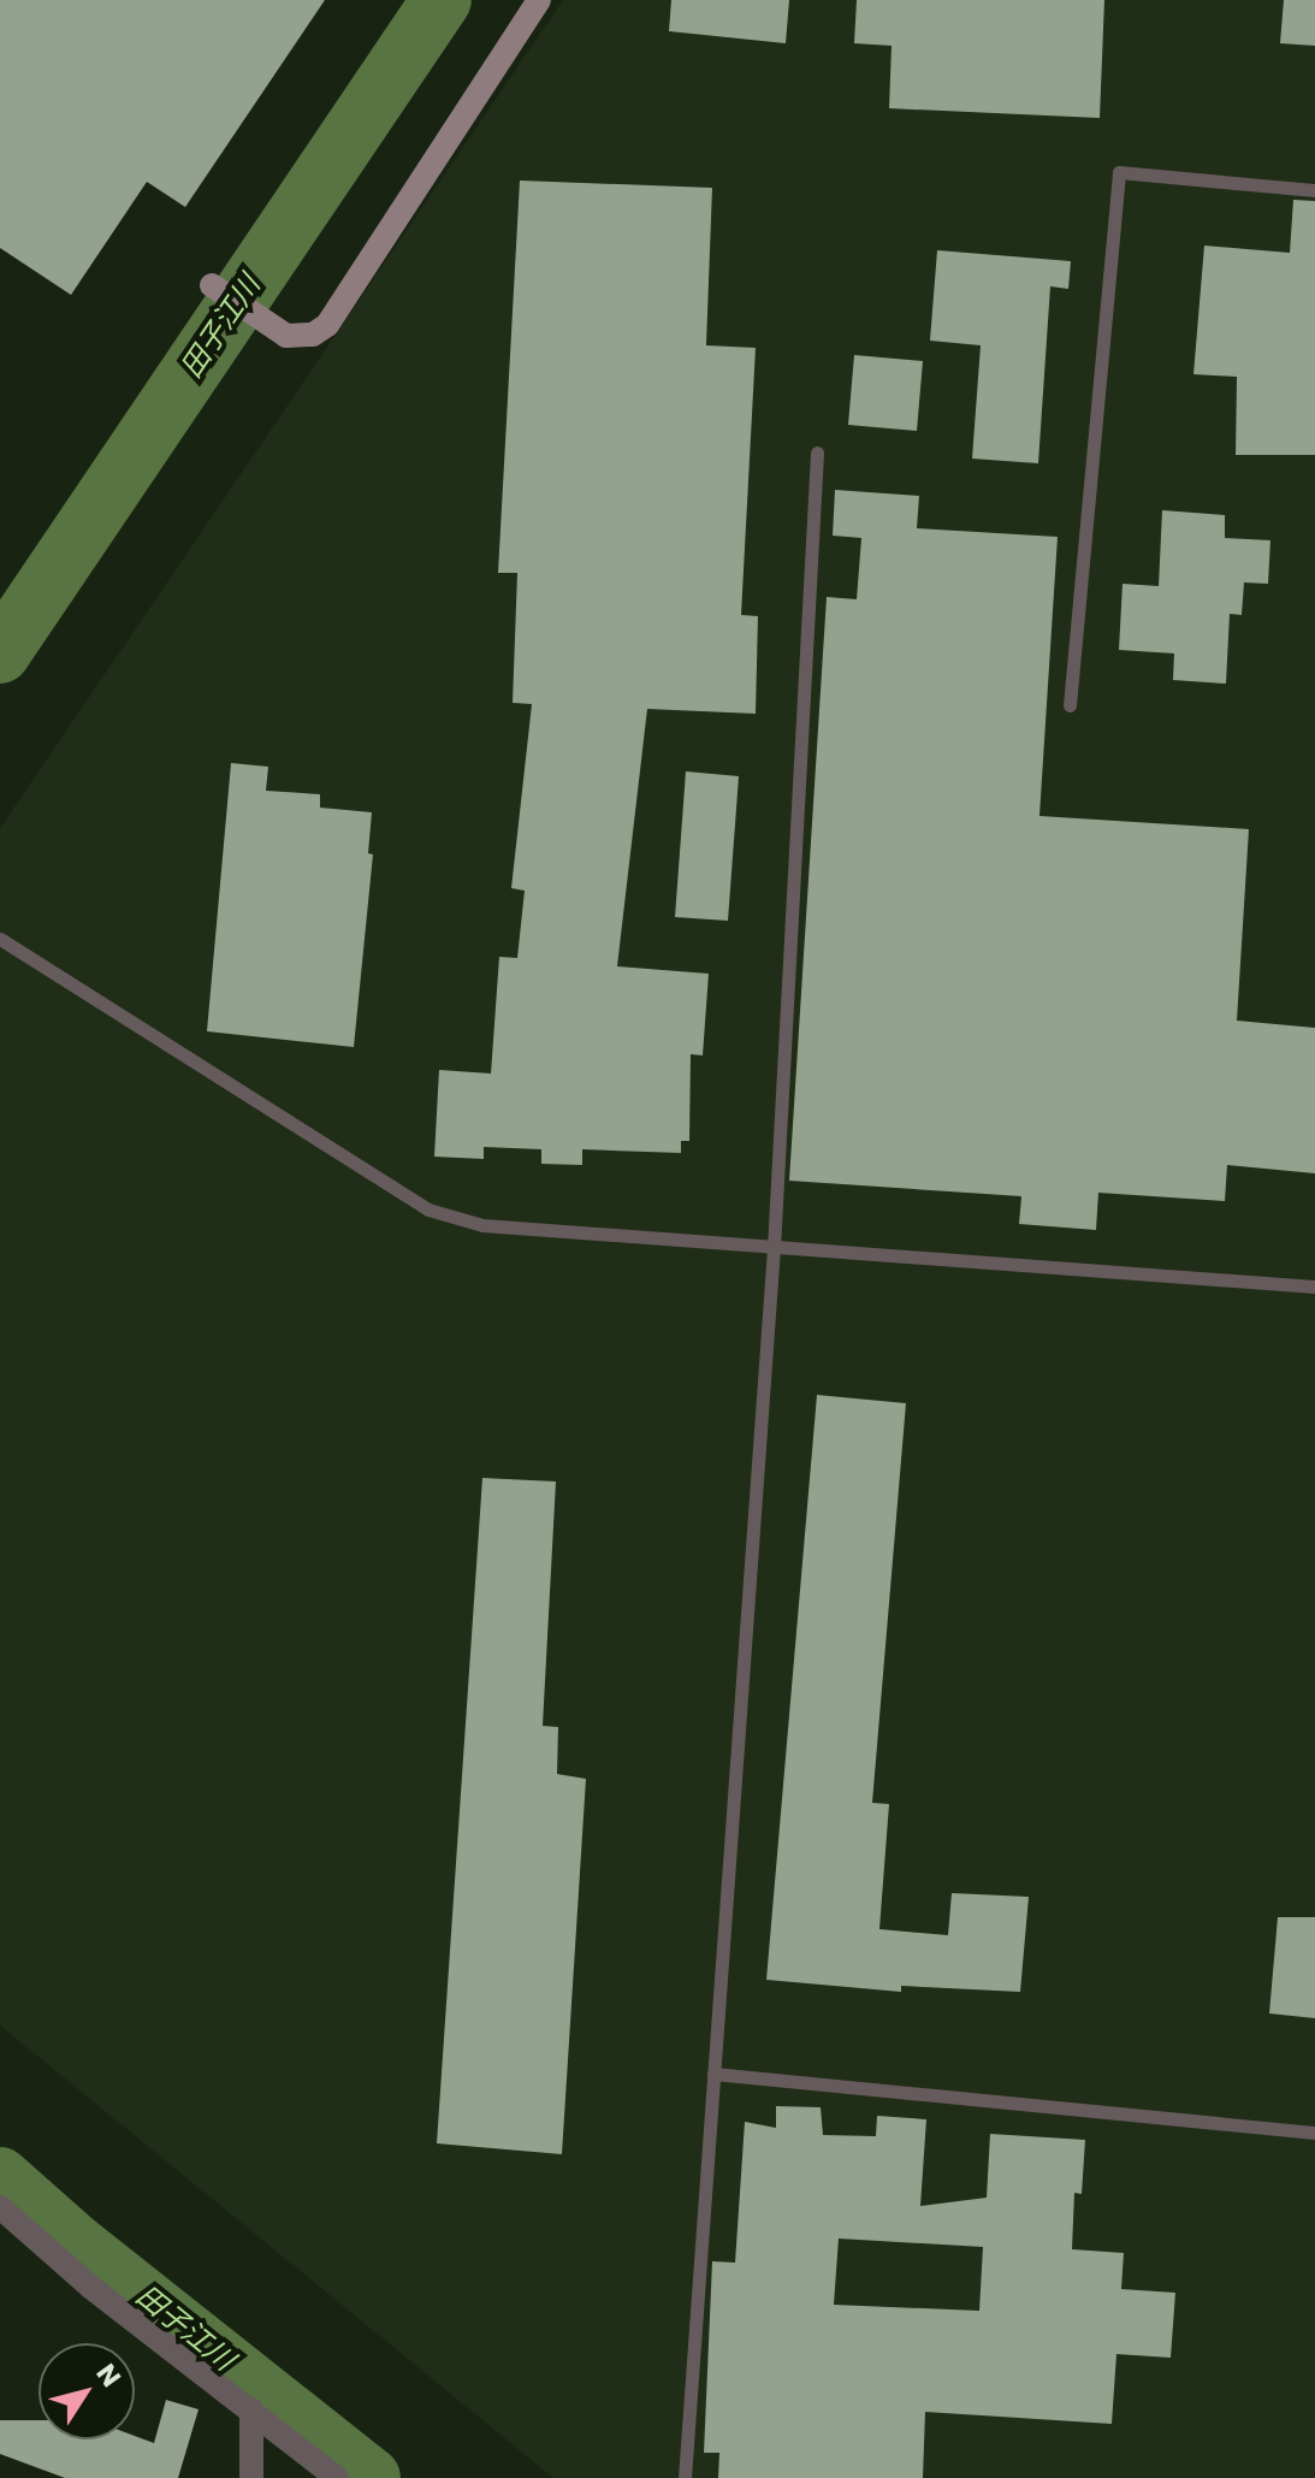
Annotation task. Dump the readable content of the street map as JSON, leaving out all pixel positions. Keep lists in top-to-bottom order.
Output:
{
  "water": ["田子江川"],
  "north": "top right"
}
